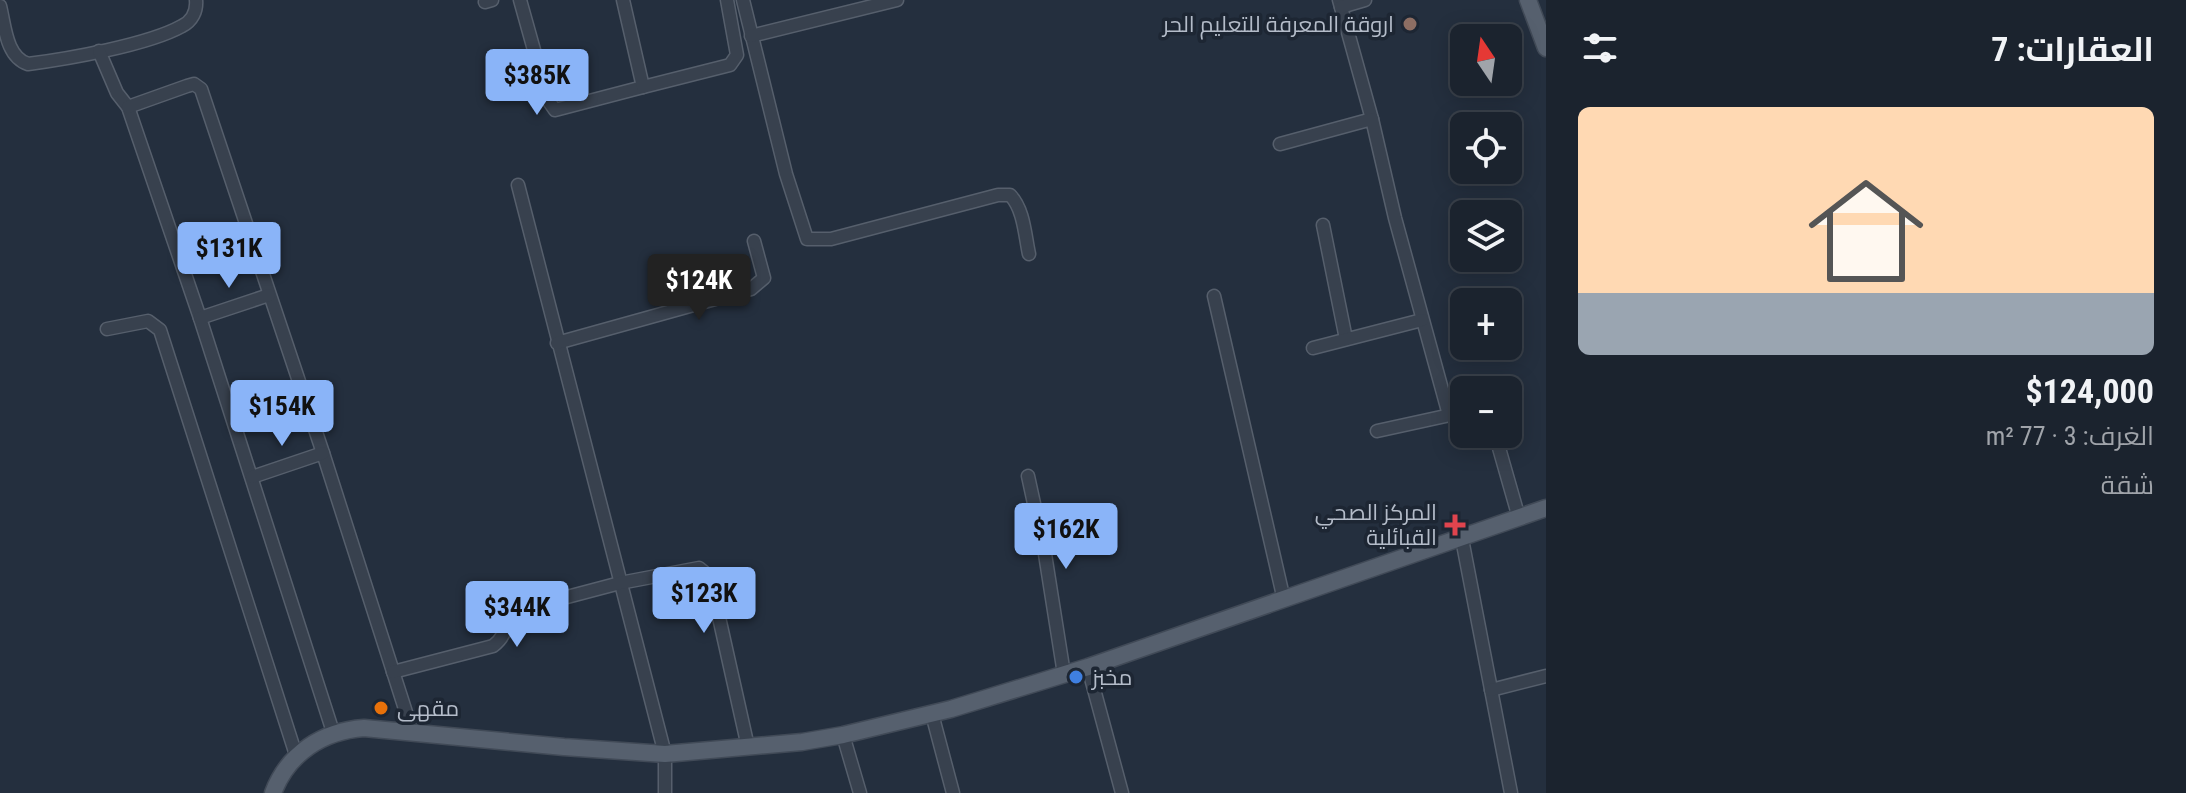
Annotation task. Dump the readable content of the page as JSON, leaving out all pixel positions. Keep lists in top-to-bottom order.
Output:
{
  "places": {
    "other": ["اروقة المعرفة للتعليم الحر", "مخبز", "مقهى"],
    "health": ["المركز الصحي القبائلية"]
  },
  "north": "top",
  "page": {
    "heading": "العقارات: 7",
    "map_buttons": ["+", "−"],
    "price": [
      "$385K",
      "$131K",
      "$124K",
      "$154K",
      "$162K",
      "$123K",
      "$344K"
    ],
    "list": [
      {
        "name": "$124,000",
        "note": "الغرف: 3 · 77 m² · شقة"
      }
    ]
  }
}
